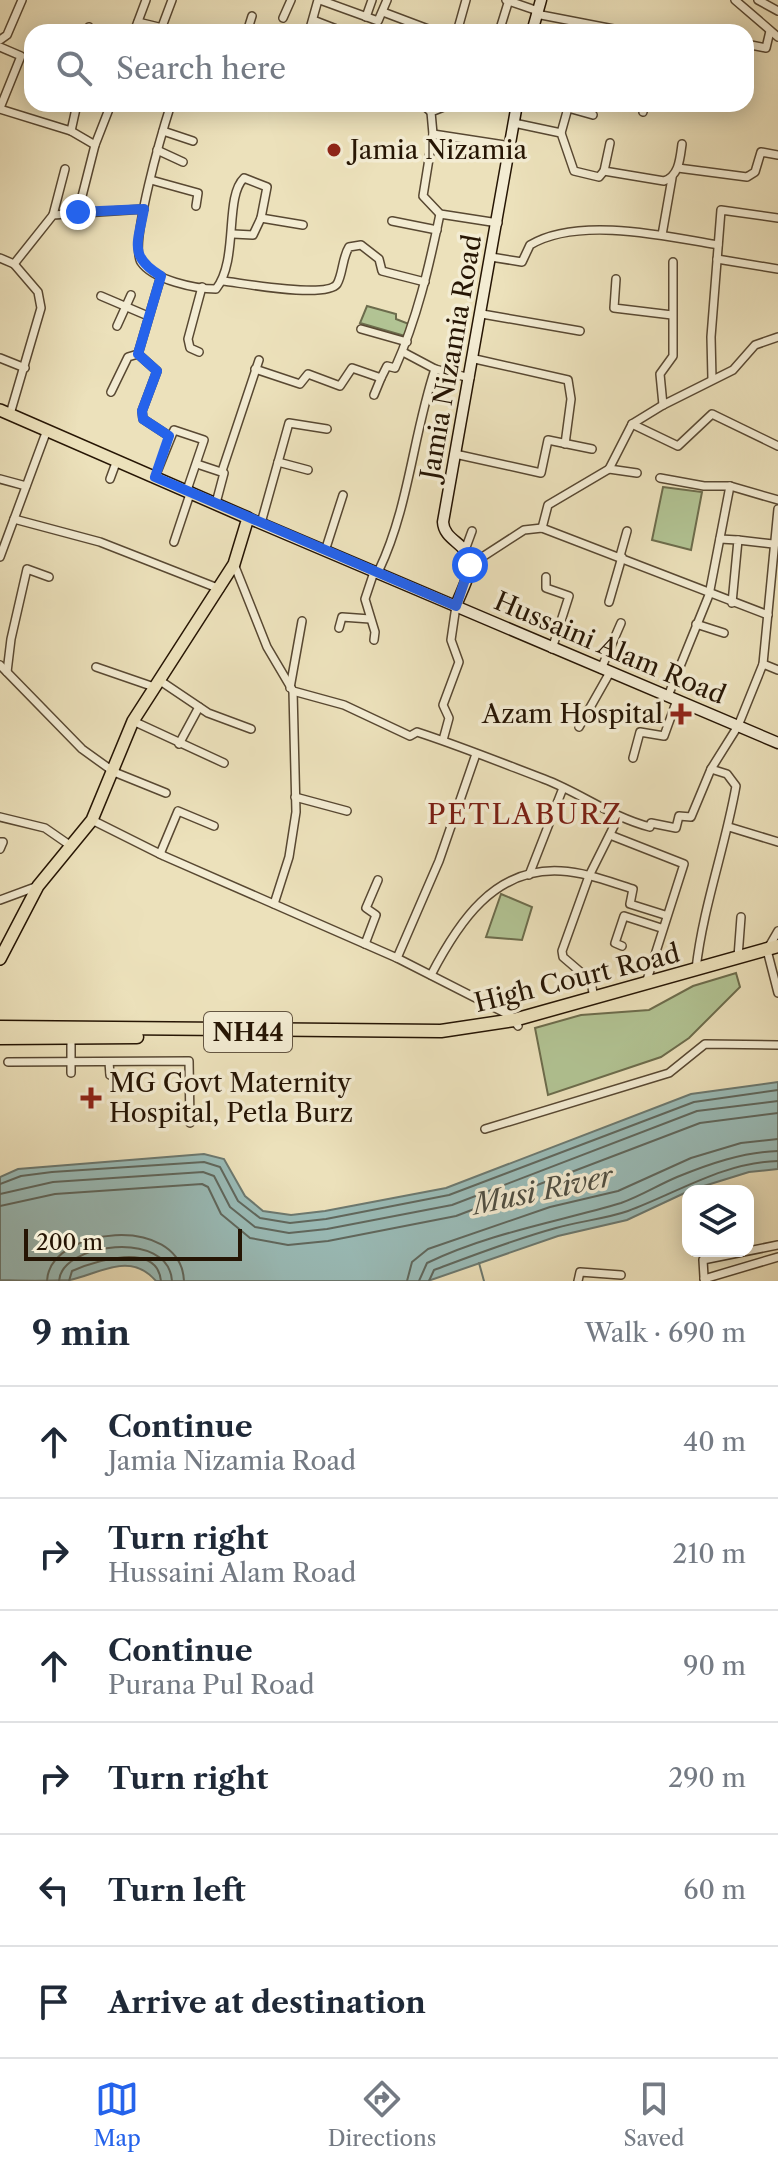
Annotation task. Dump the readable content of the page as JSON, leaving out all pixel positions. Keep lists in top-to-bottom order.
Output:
{
  "streets": {
    "highway": ["High Court Road", "NH44"],
    "street": ["Jamia Nizamia Road", "Hussaini Alam Road"]
  },
  "districts": ["PETLABURZ"],
  "water": ["Musi River"],
  "places": {
    "other": ["Jamia Nizamia"],
    "health": ["Azam Hospital", "MG Govt Maternity Hospital, Petla Burz"]
  },
  "scale_bar": "200 m",
  "page": {
    "search": "Search here",
    "scale": "200 m",
    "heading": ["9 min", "Walk · 690 m"],
    "list": [
      ["Continue", "Jamia Nizamia Road", "40 m"],
      ["Turn right", "Hussaini Alam Road", "210 m"],
      ["Continue", "Purana Pul Road", "90 m"],
      ["Turn right", "290 m"],
      ["Turn left", "60 m"],
      "Arrive at destination"
    ],
    "nav": ["Map", "Directions", "Saved"]
  }
}
